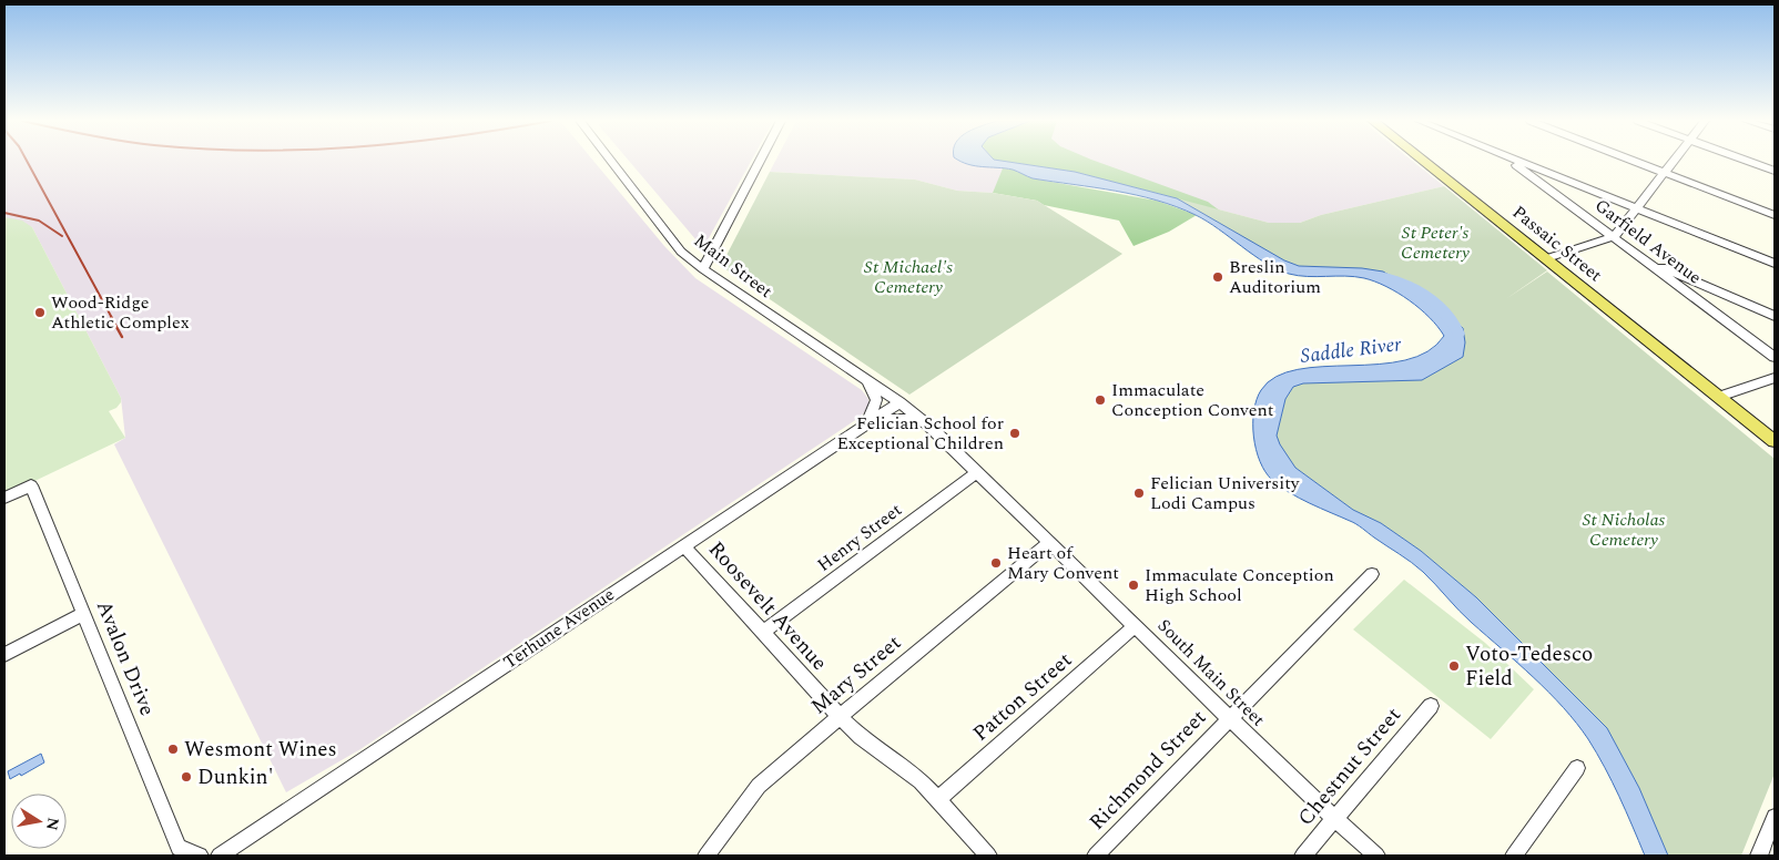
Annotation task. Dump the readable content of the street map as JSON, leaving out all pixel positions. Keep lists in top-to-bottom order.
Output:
{
  "streets": {
    "main road": ["Passaic Street"],
    "street": [
      "Garfield Avenue",
      "Main Street",
      "Henry Street",
      "Roosevelt Avenue",
      "Terhune Avenue",
      "Avalon Drive",
      "South Main Street",
      "Mary Street",
      "Patton Street",
      "Chestnut Street",
      "Richmond Street"
    ]
  },
  "crossings": [
    ["Main Street", "Terhune Avenue"],
    ["Main Street", "South Main Street"],
    ["Henry Street", "Roosevelt Avenue"],
    ["Henry Street", "South Main Street"],
    ["Roosevelt Avenue", "Terhune Avenue"],
    ["Roosevelt Avenue", "Mary Street"],
    ["Roosevelt Avenue", "Patton Street"],
    ["Terhune Avenue", "South Main Street"],
    ["South Main Street", "Mary Street"],
    ["South Main Street", "Patton Street"],
    ["South Main Street", "Chestnut Street"],
    ["South Main Street", "Richmond Street"]
  ],
  "water": ["Saddle River"],
  "parks": ["St Peter's Cemetery", "St Michael's Cemetery", "St Nicholas Cemetery"],
  "places": [
    "Breslin Auditorium",
    "Wood-Ridge Athletic Complex",
    "Immaculate Conception Convent",
    "Felician School for Exceptional Children",
    "Felician University Lodi Campus",
    "Heart of Mary Convent",
    "Immaculate Conception High School",
    "Voto-Tedesco Field",
    "Wesmont Wines",
    "Dunkin'"
  ],
  "north": "right"
}
